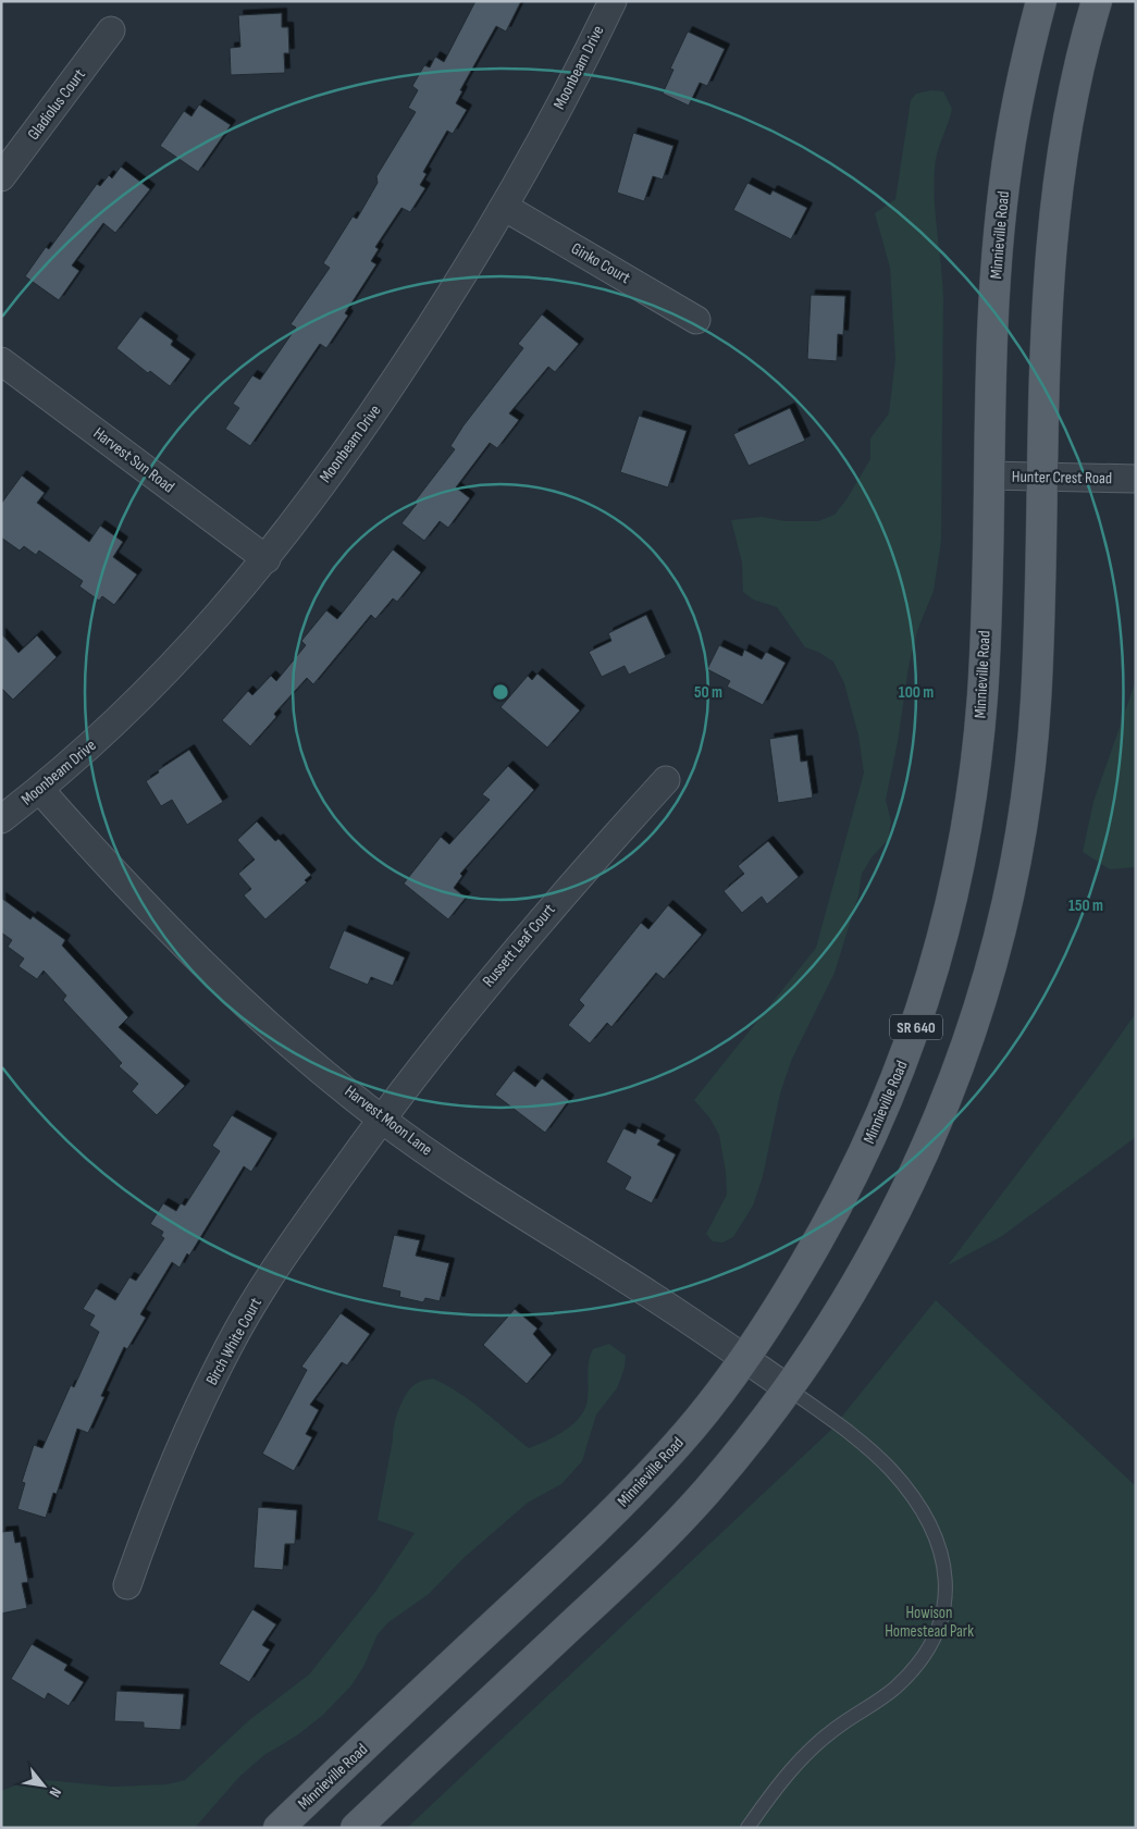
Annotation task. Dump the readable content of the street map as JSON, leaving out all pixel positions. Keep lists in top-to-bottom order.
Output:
{
  "streets": {
    "main road": ["Minnieville Road", "SR 640"],
    "street": [
      "Moonbeam Drive",
      "Gladiolus Court",
      "Ginko Court",
      "Harvest Sun Road",
      "Hunter Crest Road",
      "Russett Leaf Court",
      "Harvest Moon Lane",
      "Birch White Court"
    ]
  },
  "crossings": [
    ["Moonbeam Drive", "Ginko Court"],
    ["Moonbeam Drive", "Harvest Sun Road"],
    ["Moonbeam Drive", "Harvest Moon Lane"],
    ["Minnieville Road", "Hunter Crest Road"],
    ["Minnieville Road", "Harvest Moon Lane"],
    ["Hunter Crest Road", "SR 640"],
    ["Russett Leaf Court", "Harvest Moon Lane"],
    ["Russett Leaf Court", "Birch White Court"],
    ["SR 640", "Harvest Moon Lane"],
    ["Harvest Moon Lane", "Birch White Court"]
  ],
  "parks": ["Howison Homestead Park"],
  "north": "bottom right",
  "rings": ["50 m", "100 m", "150 m"]
}
